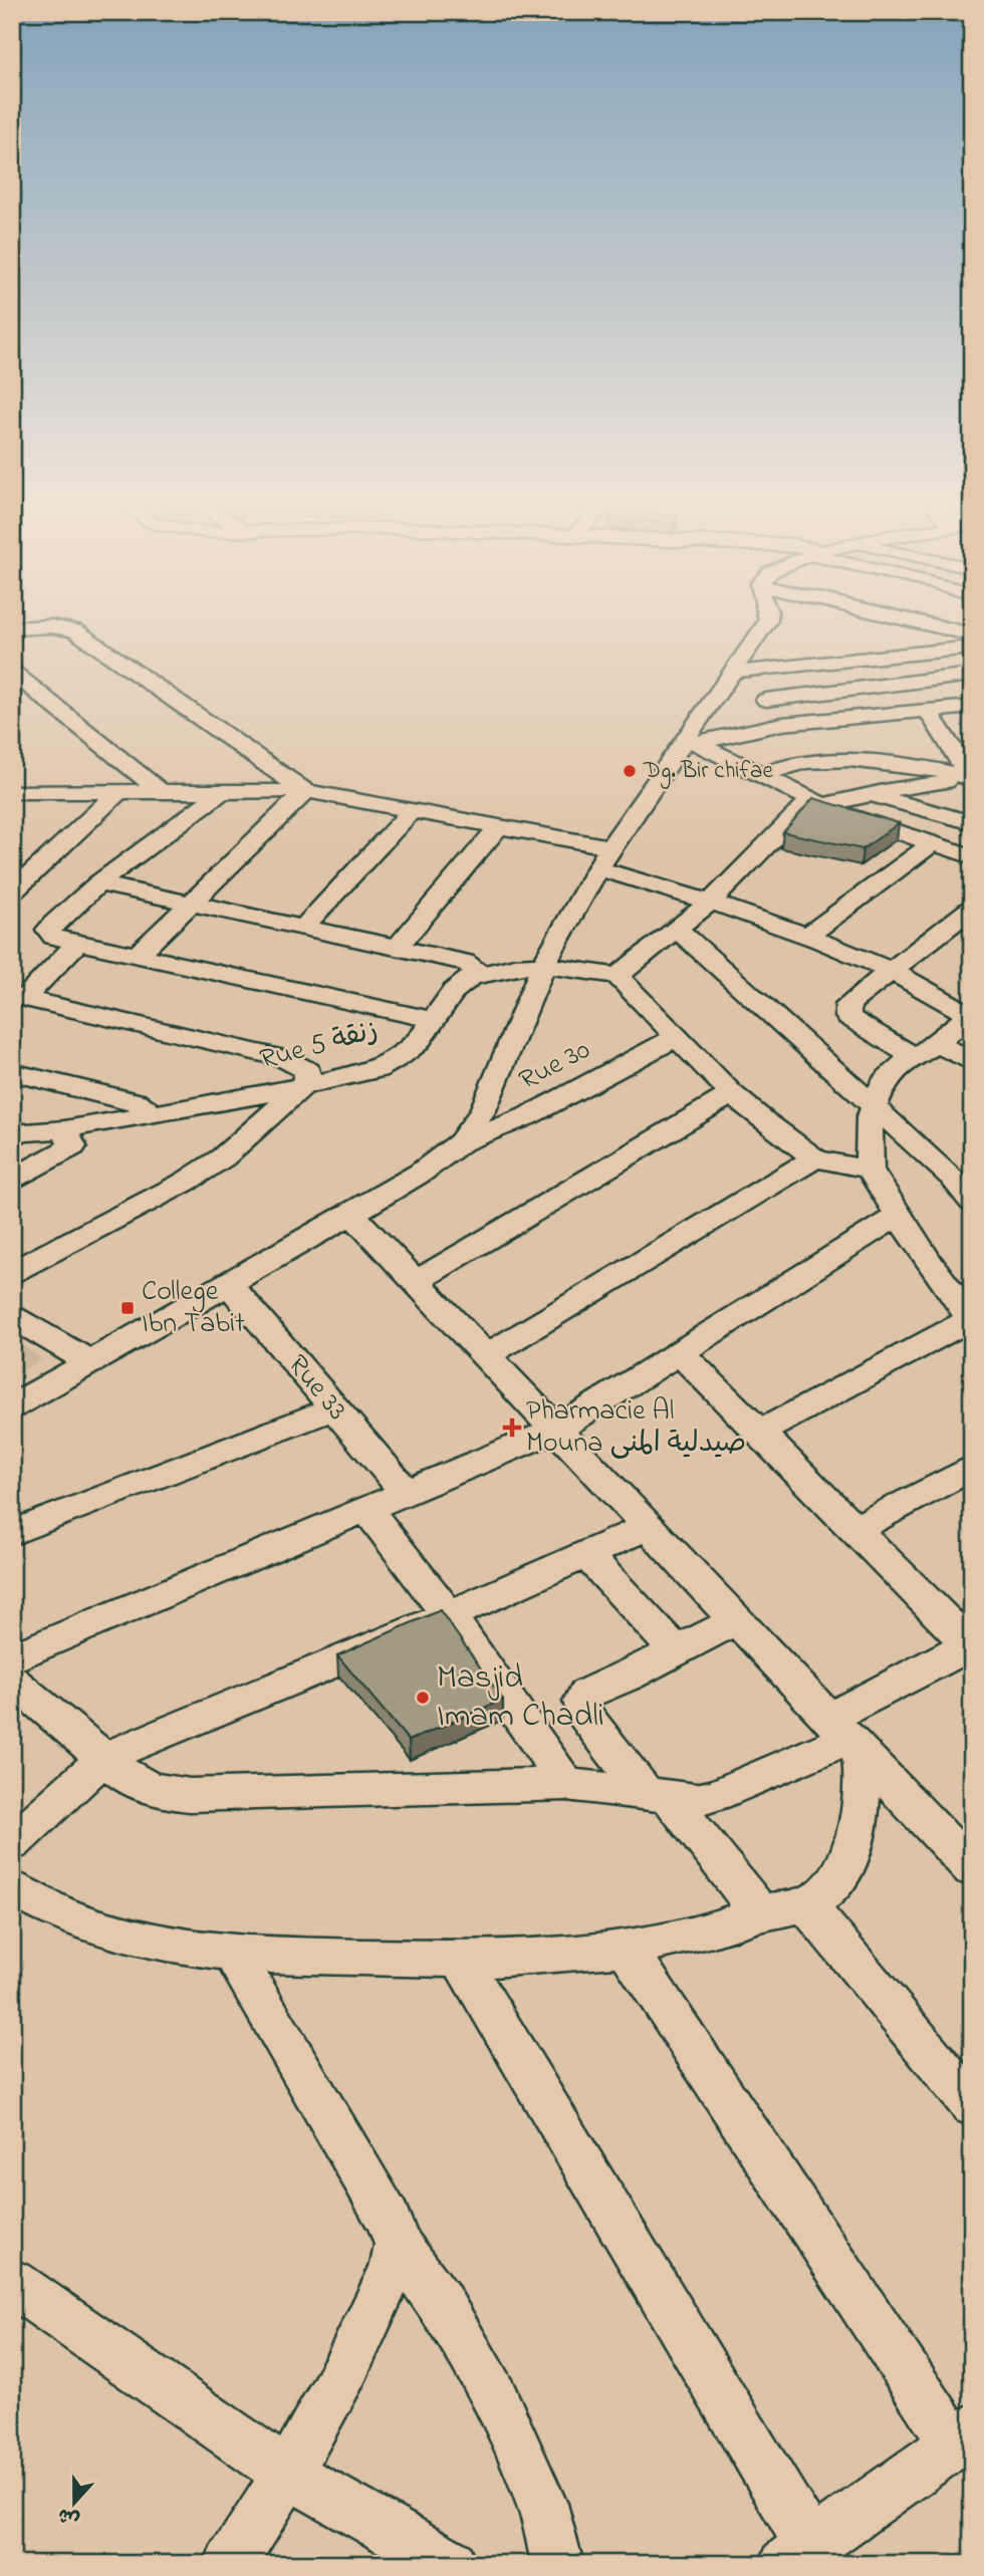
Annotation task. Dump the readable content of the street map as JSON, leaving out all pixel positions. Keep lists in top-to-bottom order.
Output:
{
  "streets": {
    "street": ["Rue 5 زنقة", "Rue 30", "Rue 33"]
  },
  "places": {
    "other": ["Dg. Bir chifae", "Masjid Imam Chadli"],
    "transit": ["College Ibn Tabit"],
    "health": ["Pharmacie Al Mouna صيدلية المنى"]
  },
  "north": "bottom"
}
